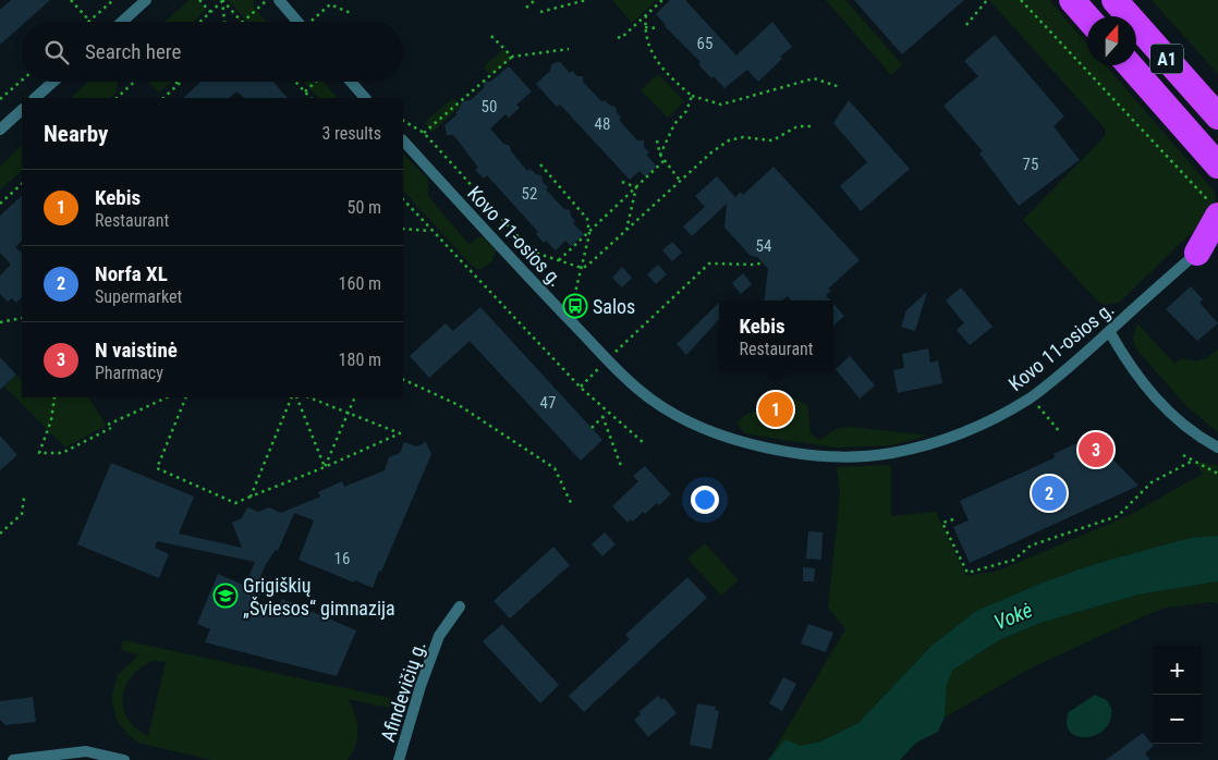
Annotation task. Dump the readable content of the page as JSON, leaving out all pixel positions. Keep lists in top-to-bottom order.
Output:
{
  "streets": {
    "highway": ["A1"],
    "street": ["Kovo 11-osios g.", "Afindevičių g."]
  },
  "water": ["Vokė"],
  "places": {
    "bus stop": ["Salos"],
    "school or university": ["Grigiškių „Šviesos“ gimnazija"]
  },
  "house_numbers": [
    "65",
    "50",
    "48",
    "75",
    "52",
    "54",
    "47",
    "16"
  ],
  "north": "top",
  "page": {
    "search": "Search here",
    "heading": ["Nearby", "3 results"],
    "list": [
      {
        "mark": "1",
        "name": "Kebis",
        "note": "Restaurant",
        "value": "50 m"
      },
      {
        "mark": "2",
        "name": "Norfa XL",
        "note": "Supermarket",
        "value": "160 m"
      },
      {
        "mark": "3",
        "name": "N vaistinė",
        "note": "Pharmacy",
        "value": "180 m"
      }
    ],
    "popup": ["Kebis", "Restaurant"],
    "pins": ["1", "3", "2"],
    "map_buttons": ["+", "−"]
  }
}
